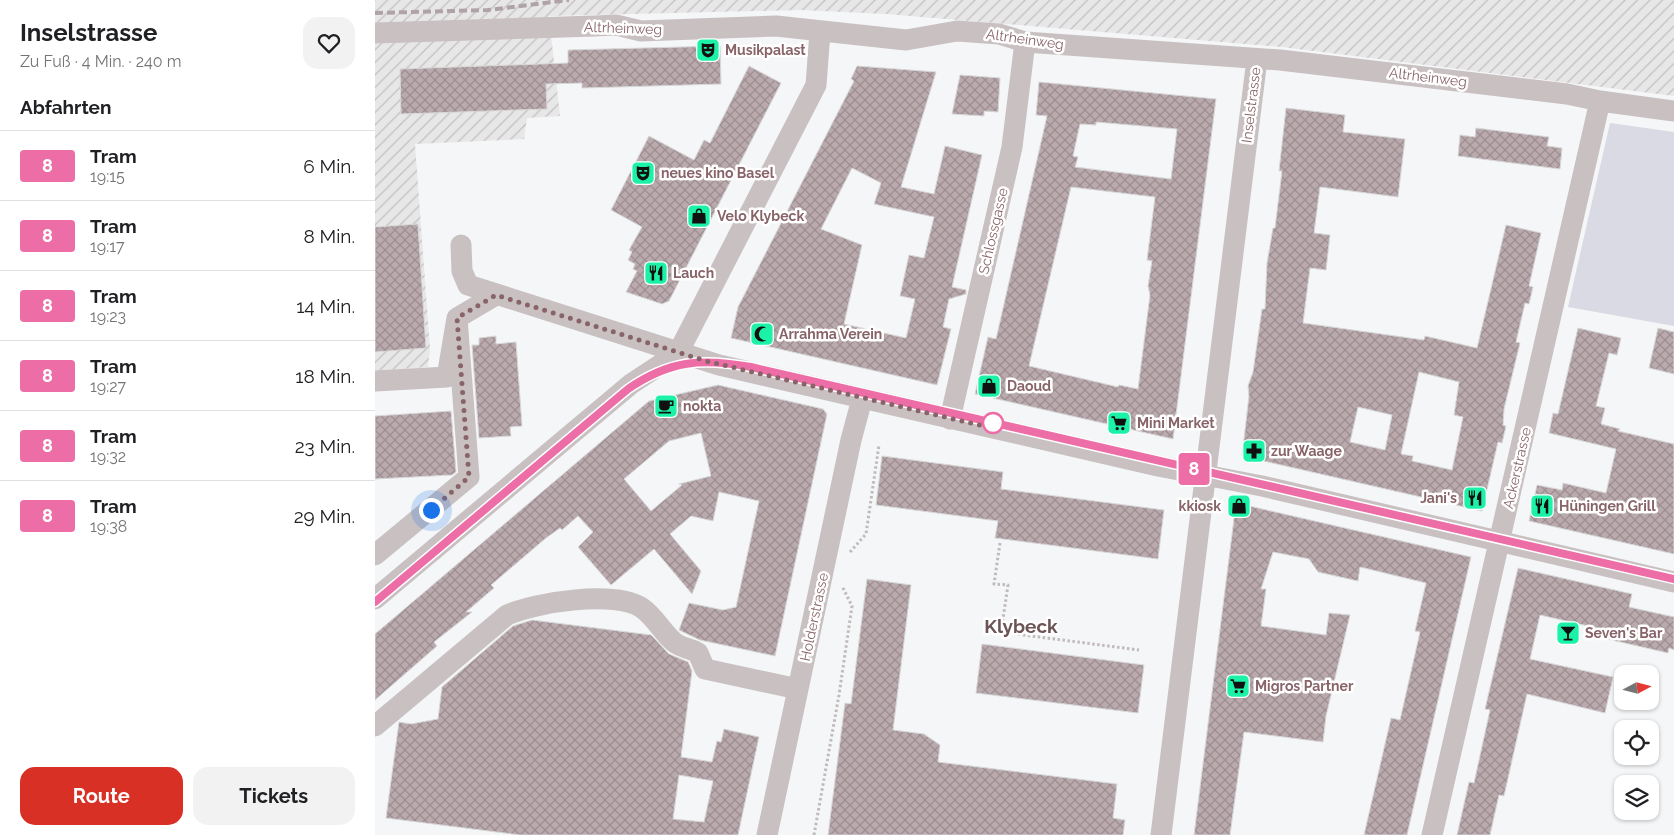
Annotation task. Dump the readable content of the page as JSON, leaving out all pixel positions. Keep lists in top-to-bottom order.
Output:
{
  "streets": {
    "street": [
      "Altrheinweg",
      "Inselstrasse",
      "Schlossgasse",
      "Ackerstrasse",
      "Holderstrasse"
    ]
  },
  "crossings": [
    ["Altrheinweg", "Inselstrasse"],
    ["Altrheinweg", "Schlossgasse"],
    ["Altrheinweg", "Ackerstrasse"]
  ],
  "districts": ["Klybeck"],
  "places": {
    "theatre": ["Musikpalast", "neues kino Basel"],
    "shop": ["Velo Klybeck", "Daoud", "kkiosk"],
    "restaurant": ["Lauch", "Jani's", "Hüningen Grill"],
    "mosque": ["Arrahma Verein"],
    "cafe": ["nokta"],
    "supermarket": ["Mini Market", "Migros Partner"],
    "pharmacy": ["zur Waage"],
    "bar": ["Seven's Bar"]
  },
  "lines": ["tram line 8"],
  "north": "right",
  "page": {
    "heading": [
      ["Inselstrasse", "Zu Fuß · 4 Min. · 240 m"],
      "Abfahrten"
    ],
    "on_map": "8",
    "list": [
      {
        "mark": "8",
        "name": "Tram",
        "note": "19:15",
        "value": "6 Min."
      },
      {
        "mark": "8",
        "name": "Tram",
        "note": "19:17",
        "value": "8 Min."
      },
      {
        "mark": "8",
        "name": "Tram",
        "note": "19:23",
        "value": "14 Min."
      },
      {
        "mark": "8",
        "name": "Tram",
        "note": "19:27",
        "value": "18 Min."
      },
      {
        "mark": "8",
        "name": "Tram",
        "note": "19:32",
        "value": "23 Min."
      },
      {
        "mark": "8",
        "name": "Tram",
        "note": "19:38",
        "value": "29 Min."
      }
    ],
    "buttons": ["Route", "Tickets"]
  }
}
